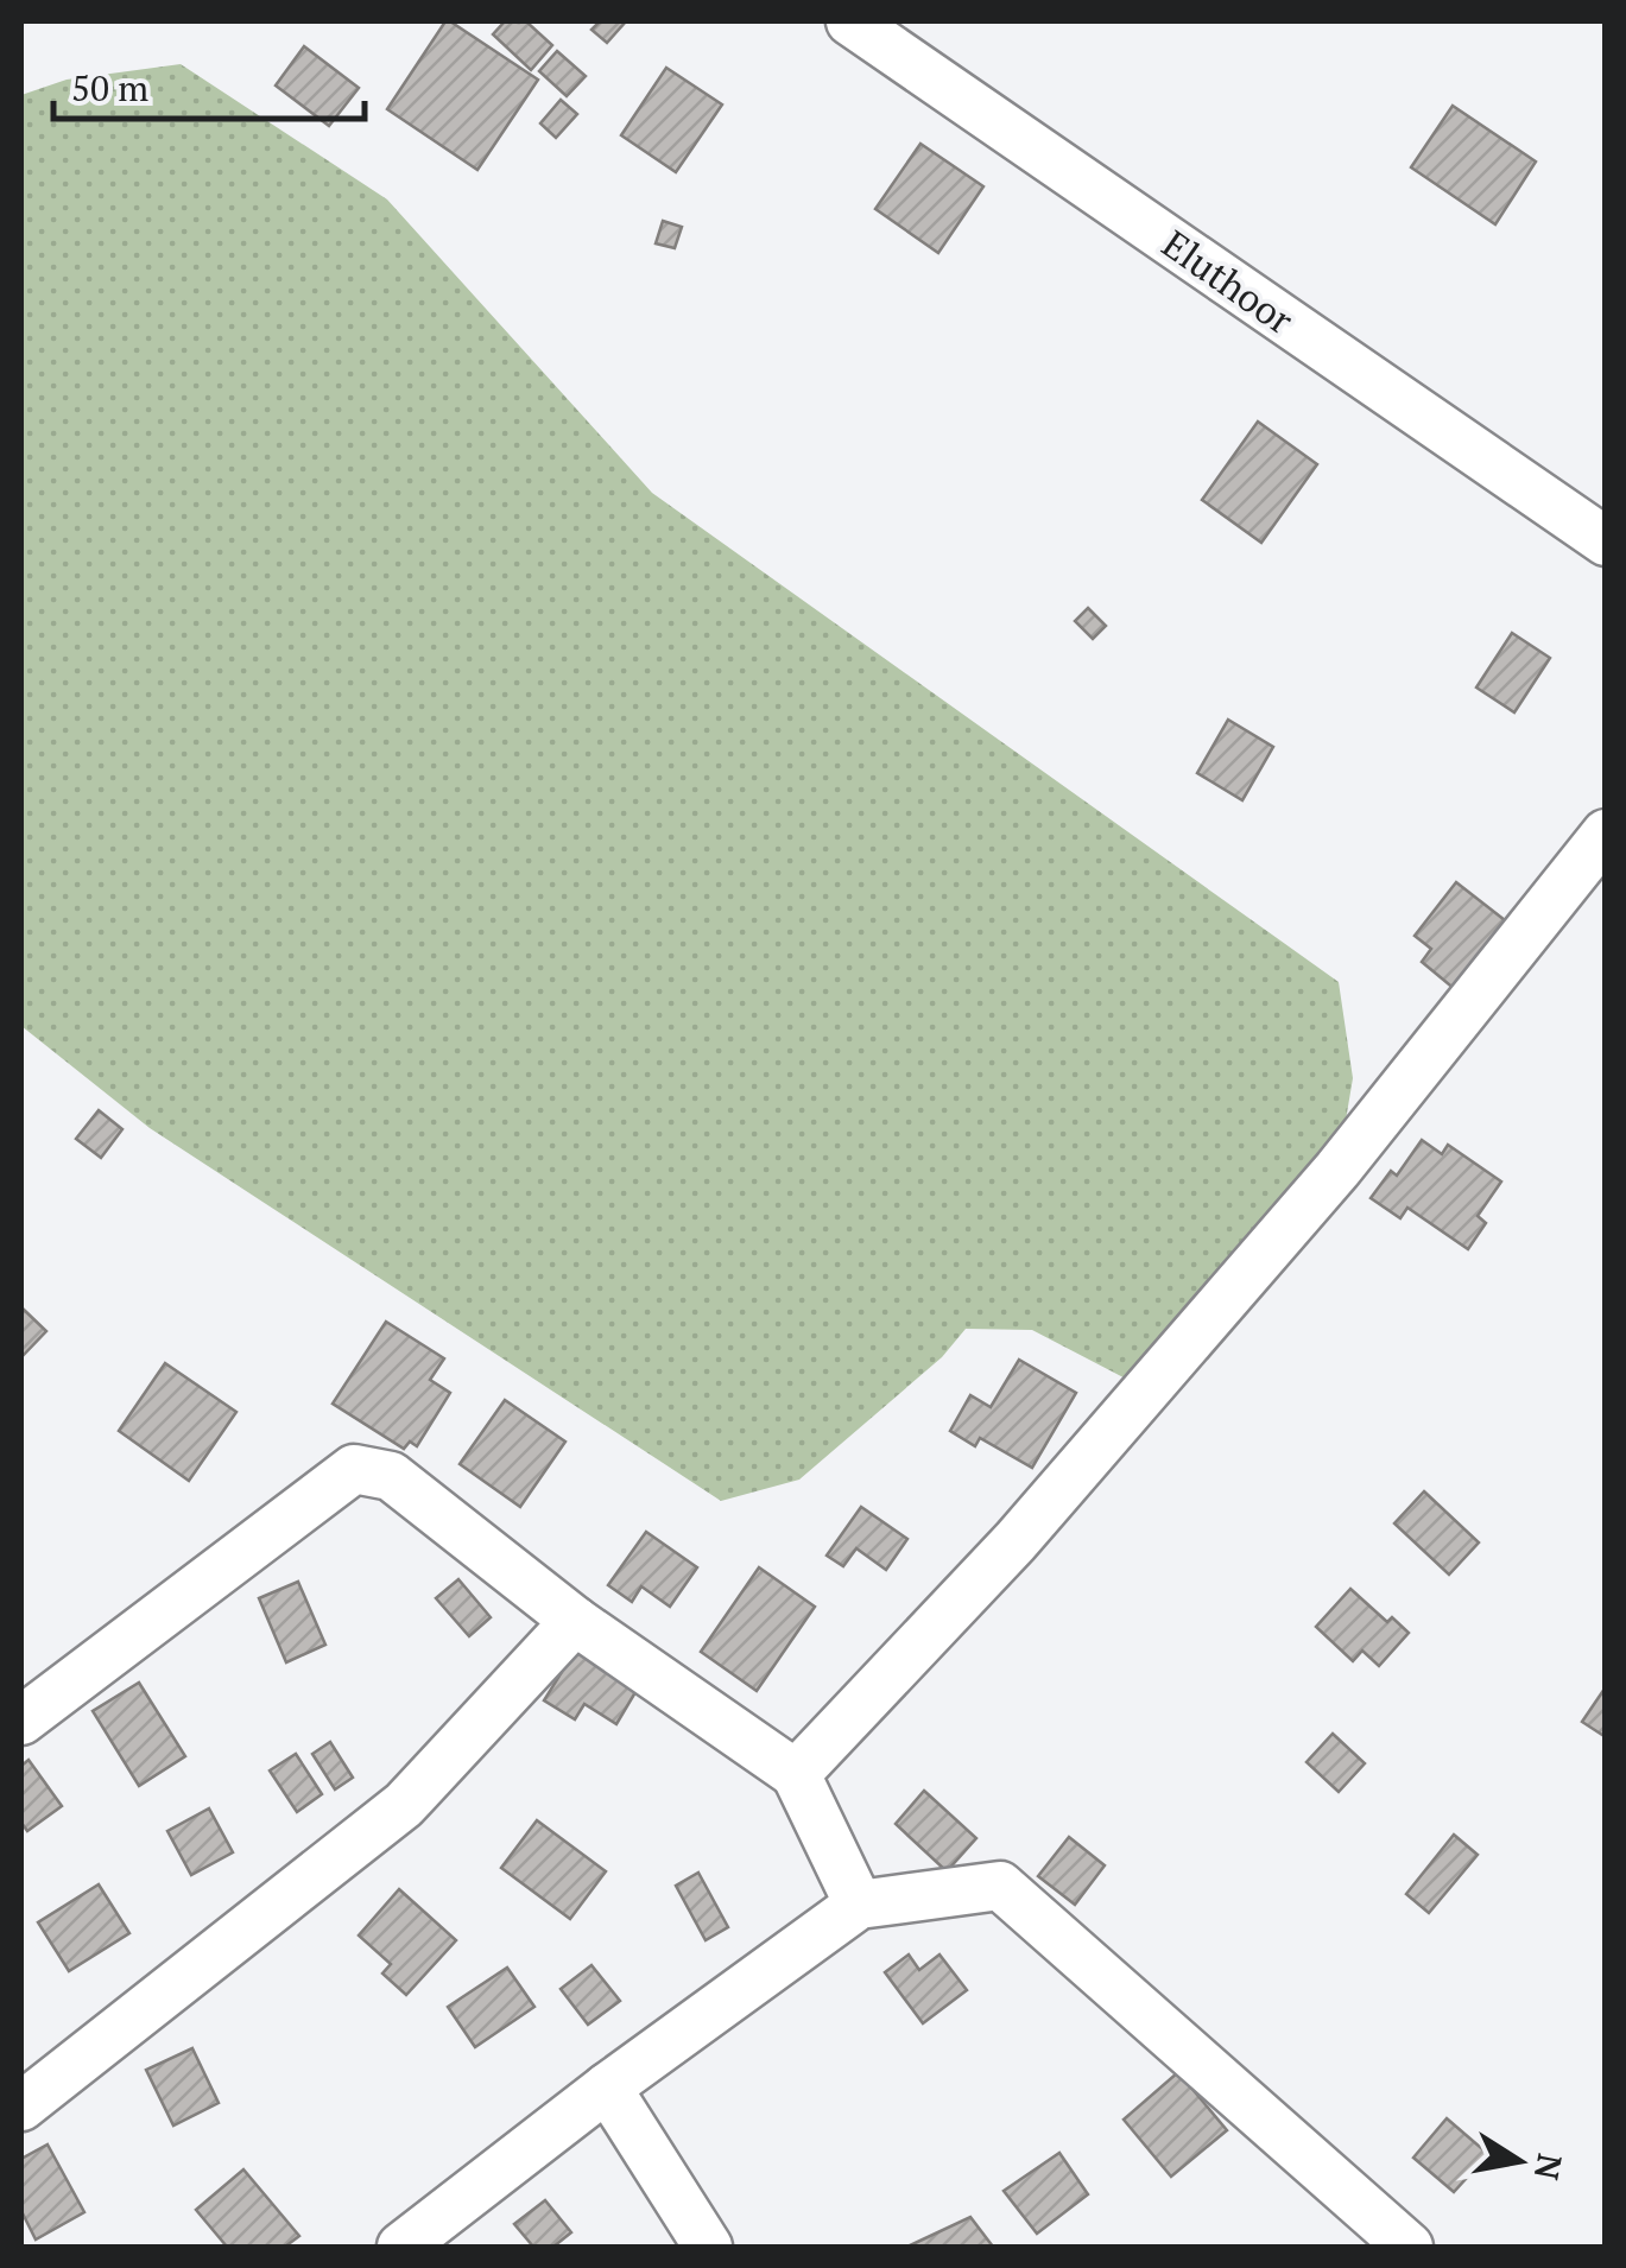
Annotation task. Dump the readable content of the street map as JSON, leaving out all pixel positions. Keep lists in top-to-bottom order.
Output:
{
  "streets": {
    "street": ["Eluthoor"]
  },
  "scale_bar": "50 m",
  "north": "right"
}
